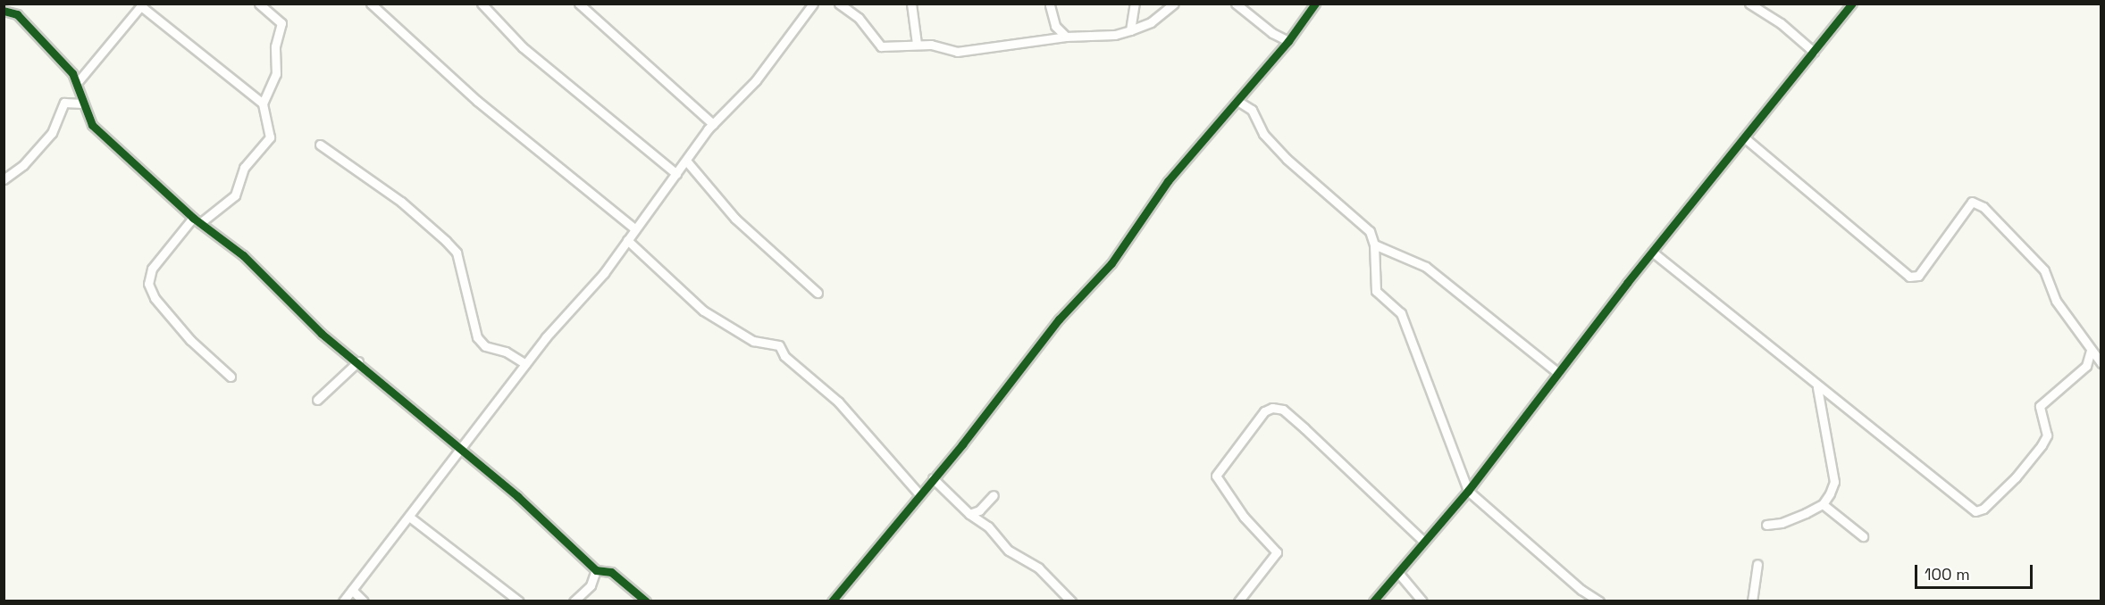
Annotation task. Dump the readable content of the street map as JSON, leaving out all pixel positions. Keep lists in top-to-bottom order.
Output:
{
  "scale_bar": "100 m"
}
